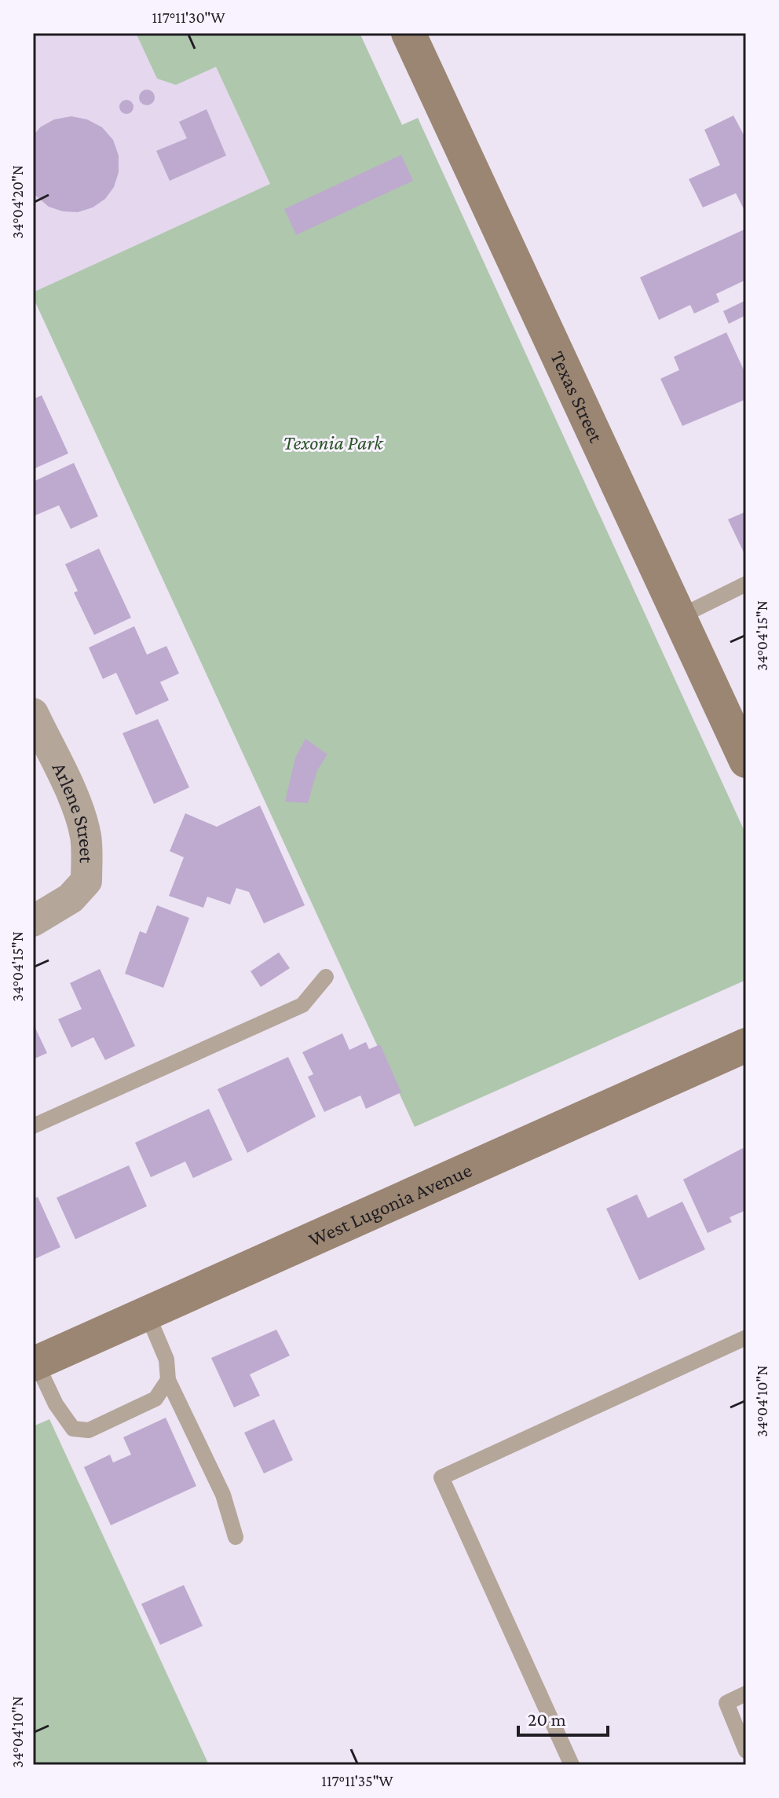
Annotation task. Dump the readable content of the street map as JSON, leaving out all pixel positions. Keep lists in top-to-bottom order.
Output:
{
  "streets": {
    "street": ["Texas Street", "Arlene Street", "West Lugonia Avenue"]
  },
  "parks": ["Texonia Park"],
  "scale_bar": "20 m",
  "coordinates": [
    "117°11'30\"W",
    "34°04'20\"N",
    "34°04'15\"N",
    "34°04'10\"N",
    "117°11'35\"W"
  ]
}
